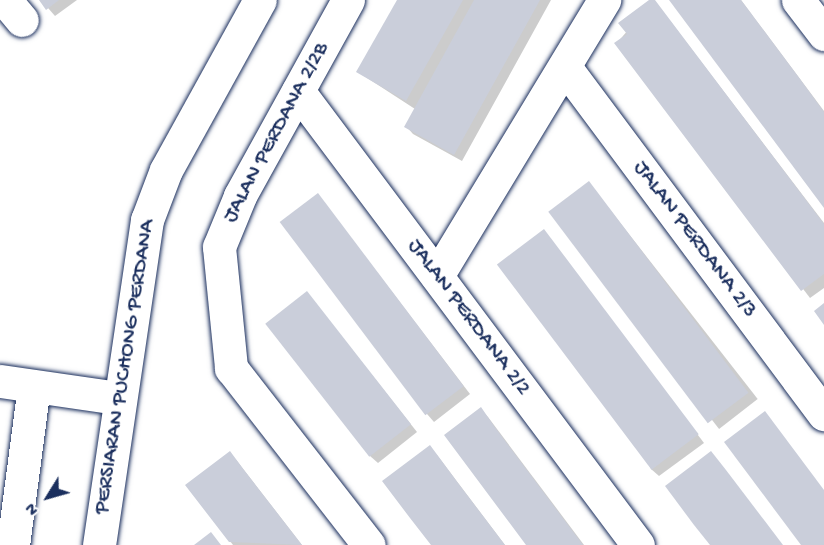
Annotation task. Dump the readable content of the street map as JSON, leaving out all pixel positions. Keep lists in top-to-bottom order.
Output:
{
  "streets": {
    "street": [
      "JALAN PERDANA 2/2B",
      "JALAN PERDANA 2/3",
      "JALAN PERDANA 2/2",
      "PERSIARAN PUCHONG PERDANA"
    ]
  },
  "crossings": [
    ["JALAN PERDANA 2/2B", "JALAN PERDANA 2/2"]
  ],
  "north": "bottom left"
}
